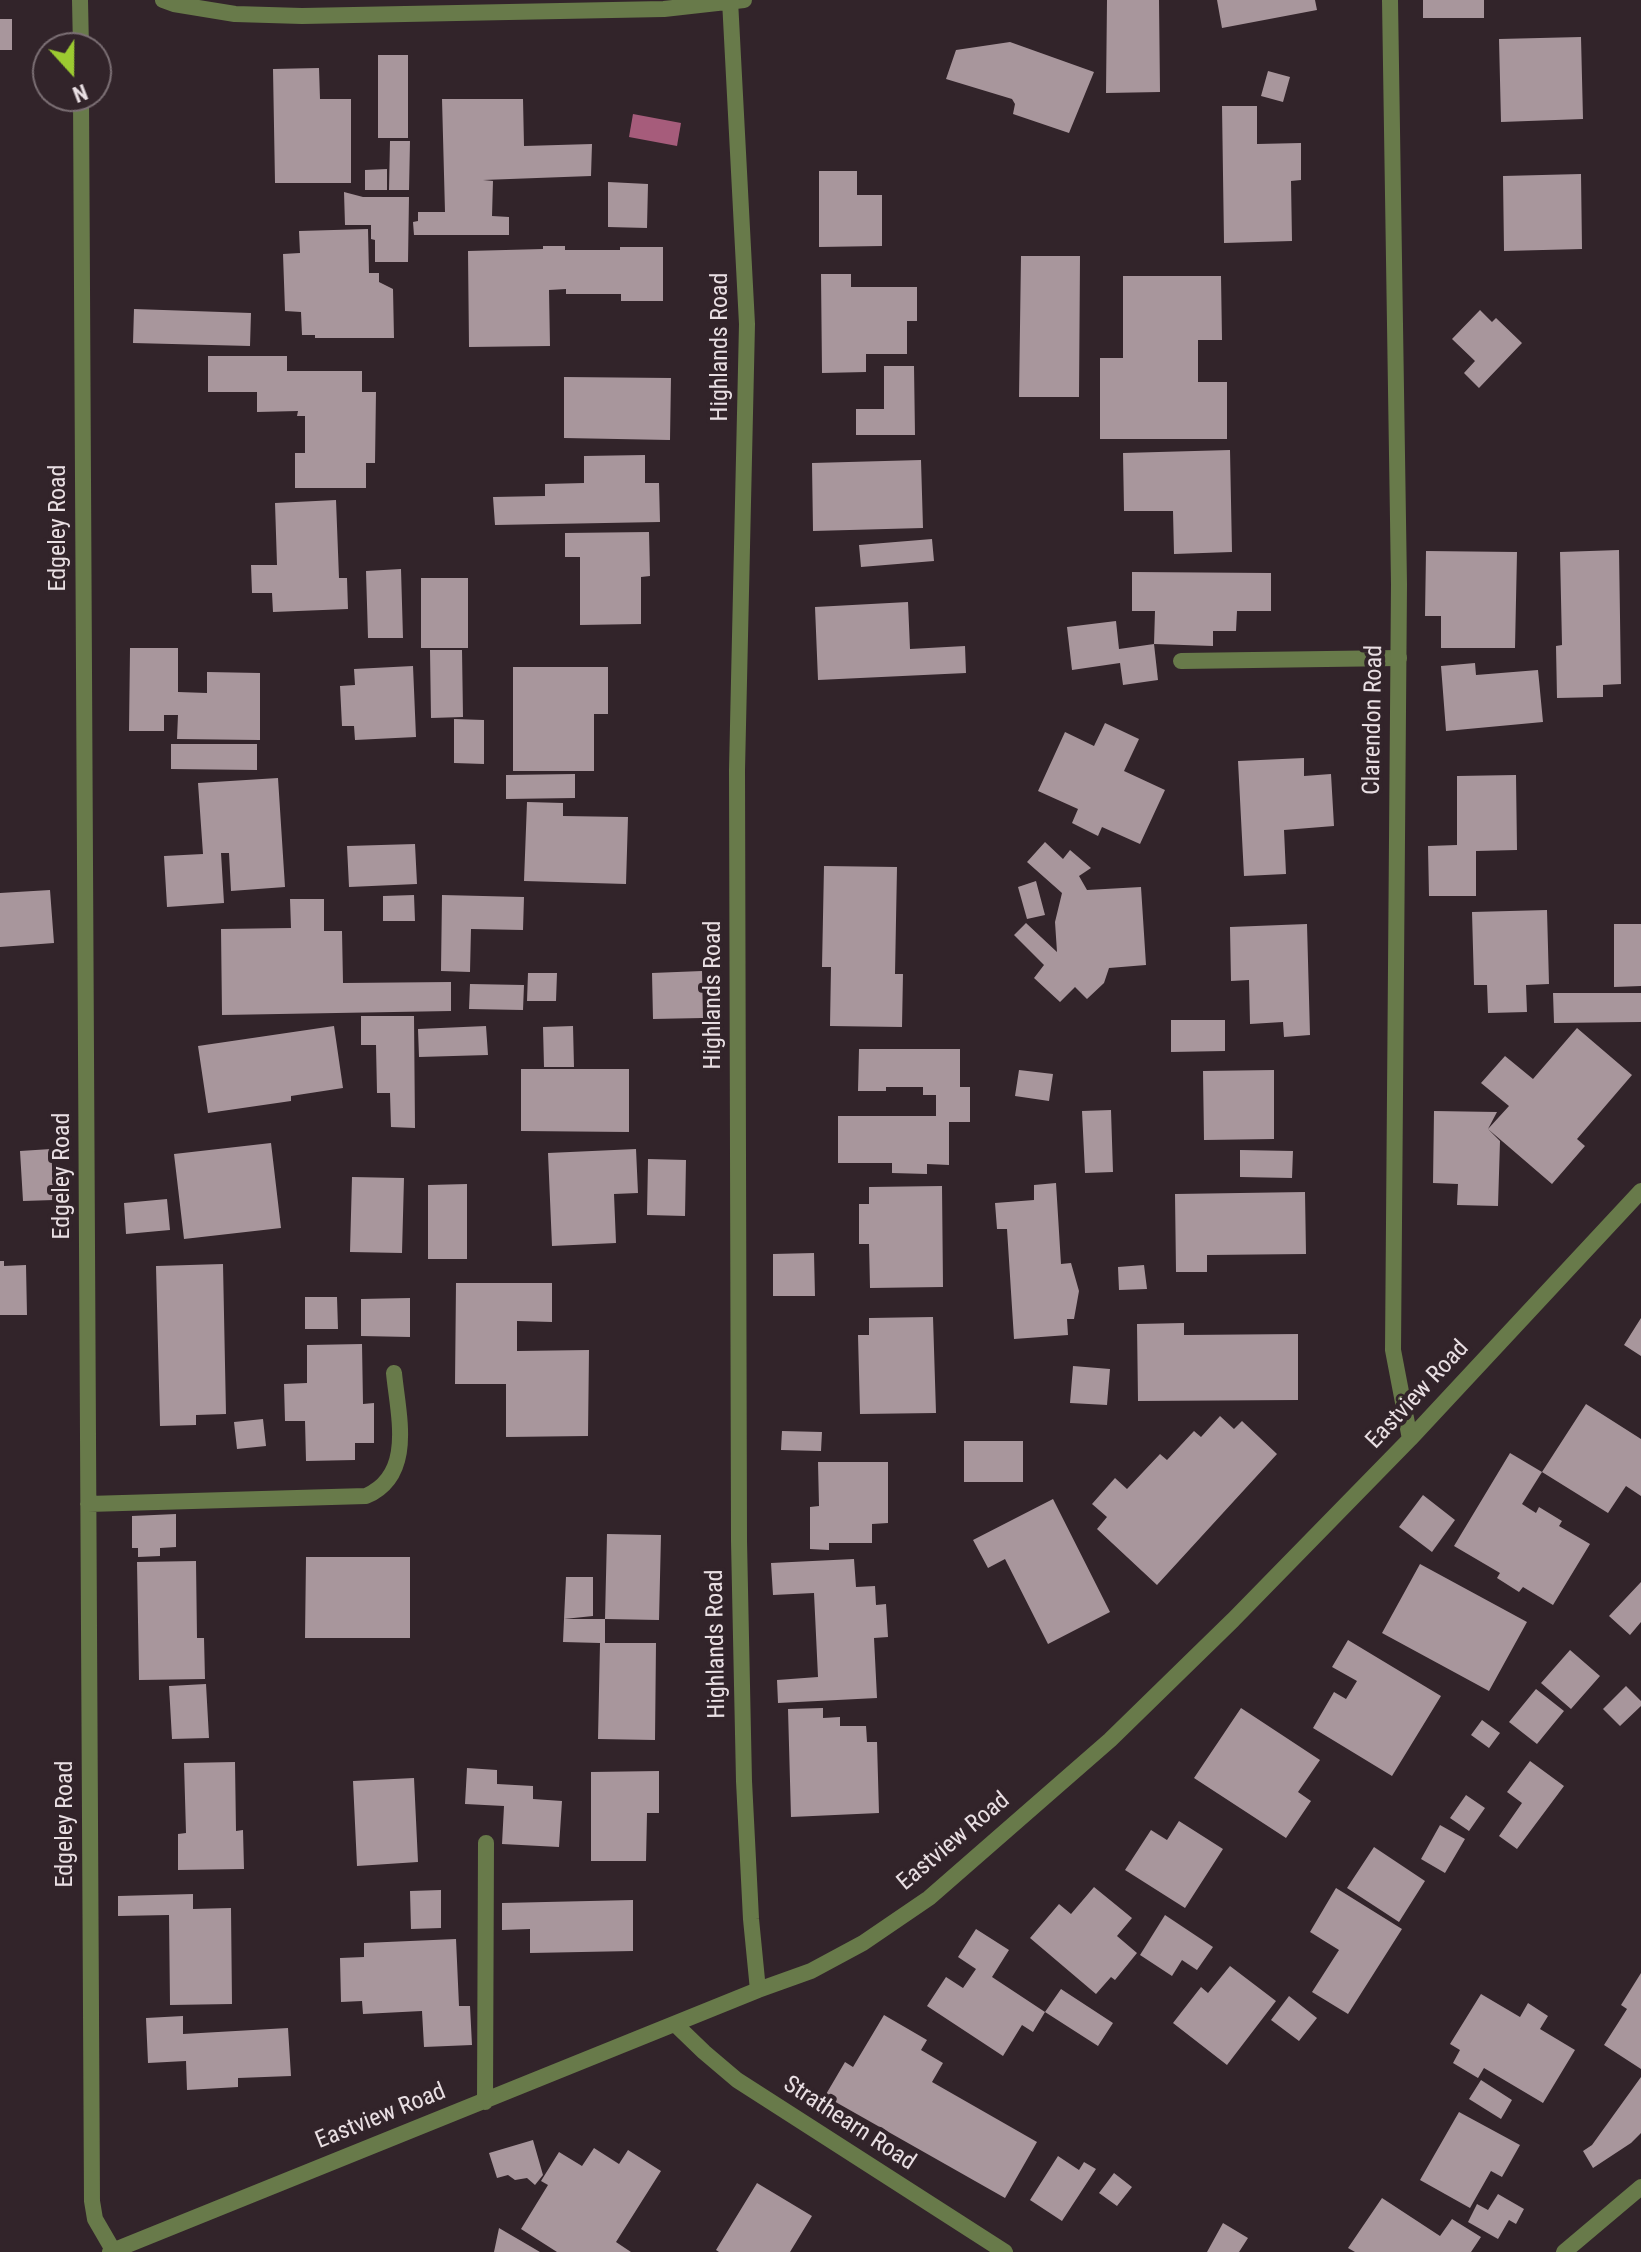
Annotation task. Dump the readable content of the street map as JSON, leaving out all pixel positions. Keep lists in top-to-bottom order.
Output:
{
  "streets": {
    "street": [
      "Highlands Road",
      "Edgeley Road",
      "Clarendon Road",
      "Eastview Road",
      "Strathearn Road"
    ]
  },
  "crossings": [
    ["Highlands Road", "Eastview Road"],
    ["Edgeley Road", "Eastview Road"],
    ["Clarendon Road", "Eastview Road"],
    ["Eastview Road", "Strathearn Road"]
  ],
  "north": "bottom"
}
